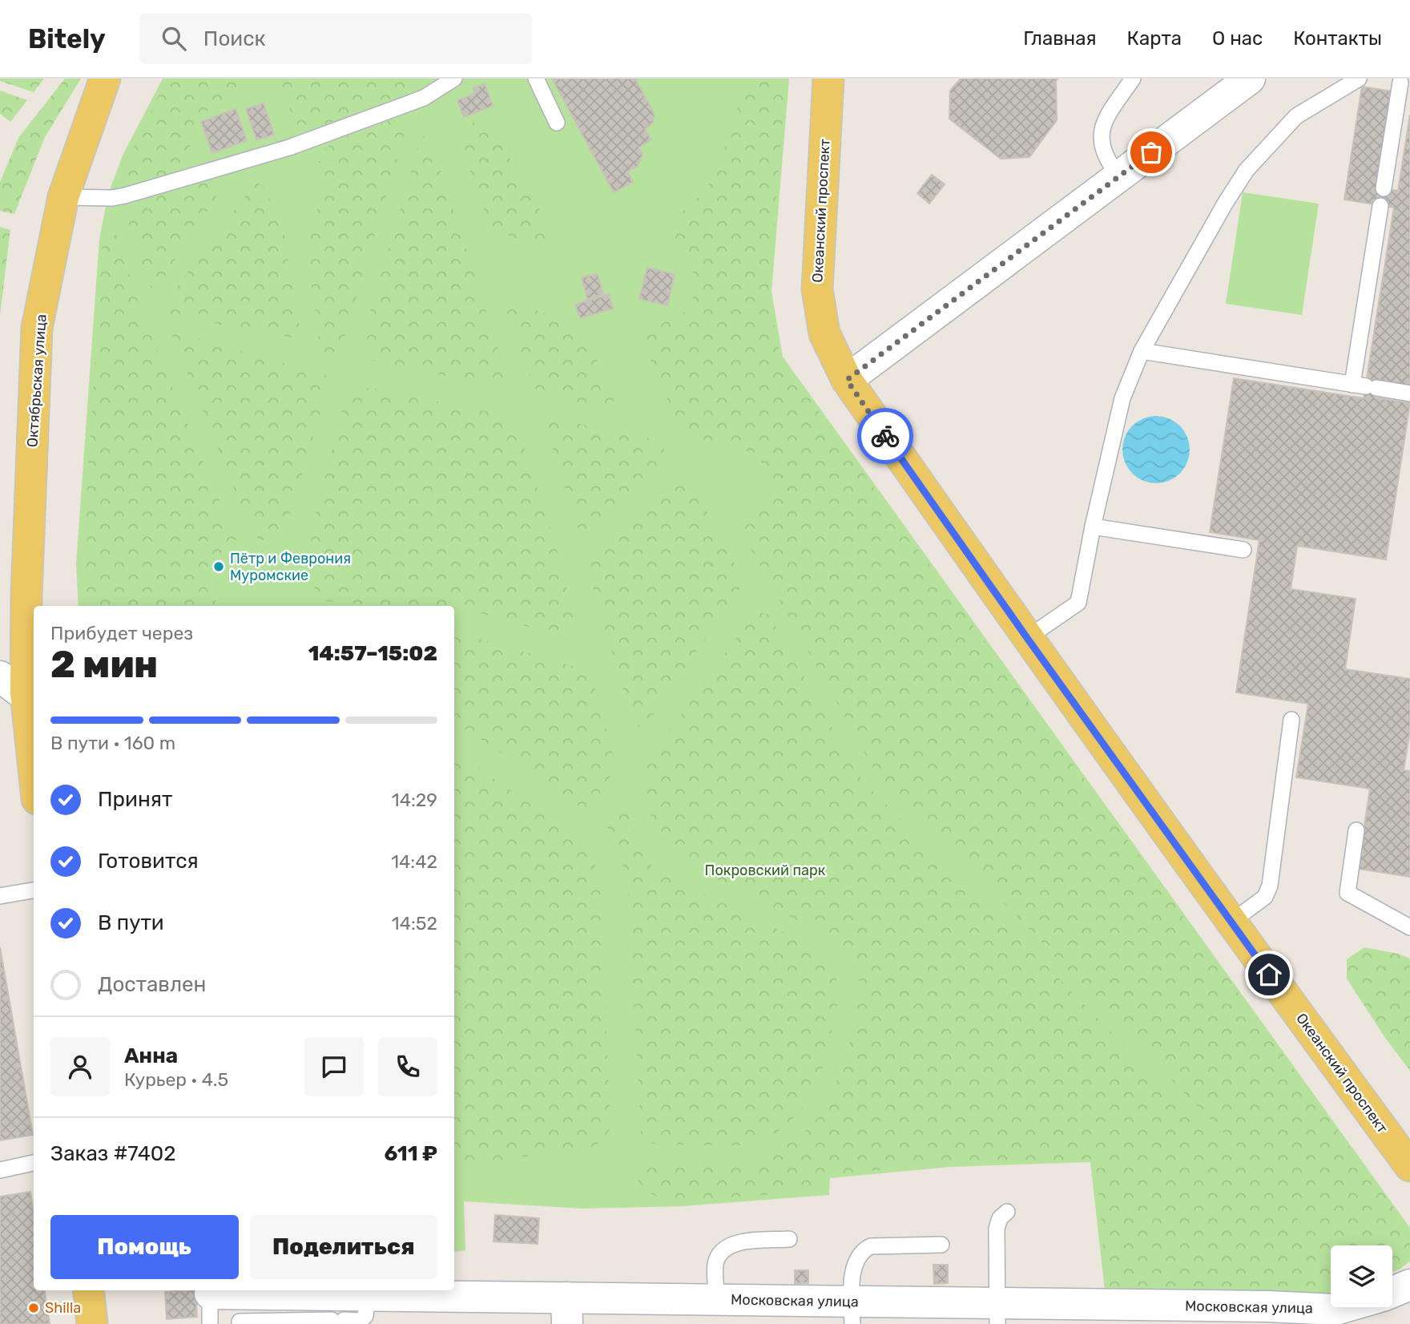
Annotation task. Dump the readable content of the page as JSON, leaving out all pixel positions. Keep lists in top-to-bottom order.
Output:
{
  "streets": {
    "main road": ["Океанский проспект", "Октябрьская улица"],
    "street": ["Московская улица"]
  },
  "parks": ["Покровский парк"],
  "places": ["Пётр и Феврония Муромские", "Shilla"],
  "page": {
    "header": "Bitely",
    "search": "Поиск",
    "nav": [
      "Главная",
      "Карта",
      "О нас",
      "Контакты"
    ],
    "heading": ["2 мин", "Прибудет через", "14:57–15:02"],
    "panel": [
      "Анна",
      "Курьер · 4.5",
      "Заказ #7402",
      "611 ₽"
    ],
    "bar": "В пути · 160 m",
    "list": [
      ["Принят", "14:29"],
      ["Готовится", "14:42"],
      ["В пути", "14:52"],
      "Доставлен"
    ],
    "buttons": ["Помощь", "Поделиться"]
  }
}
